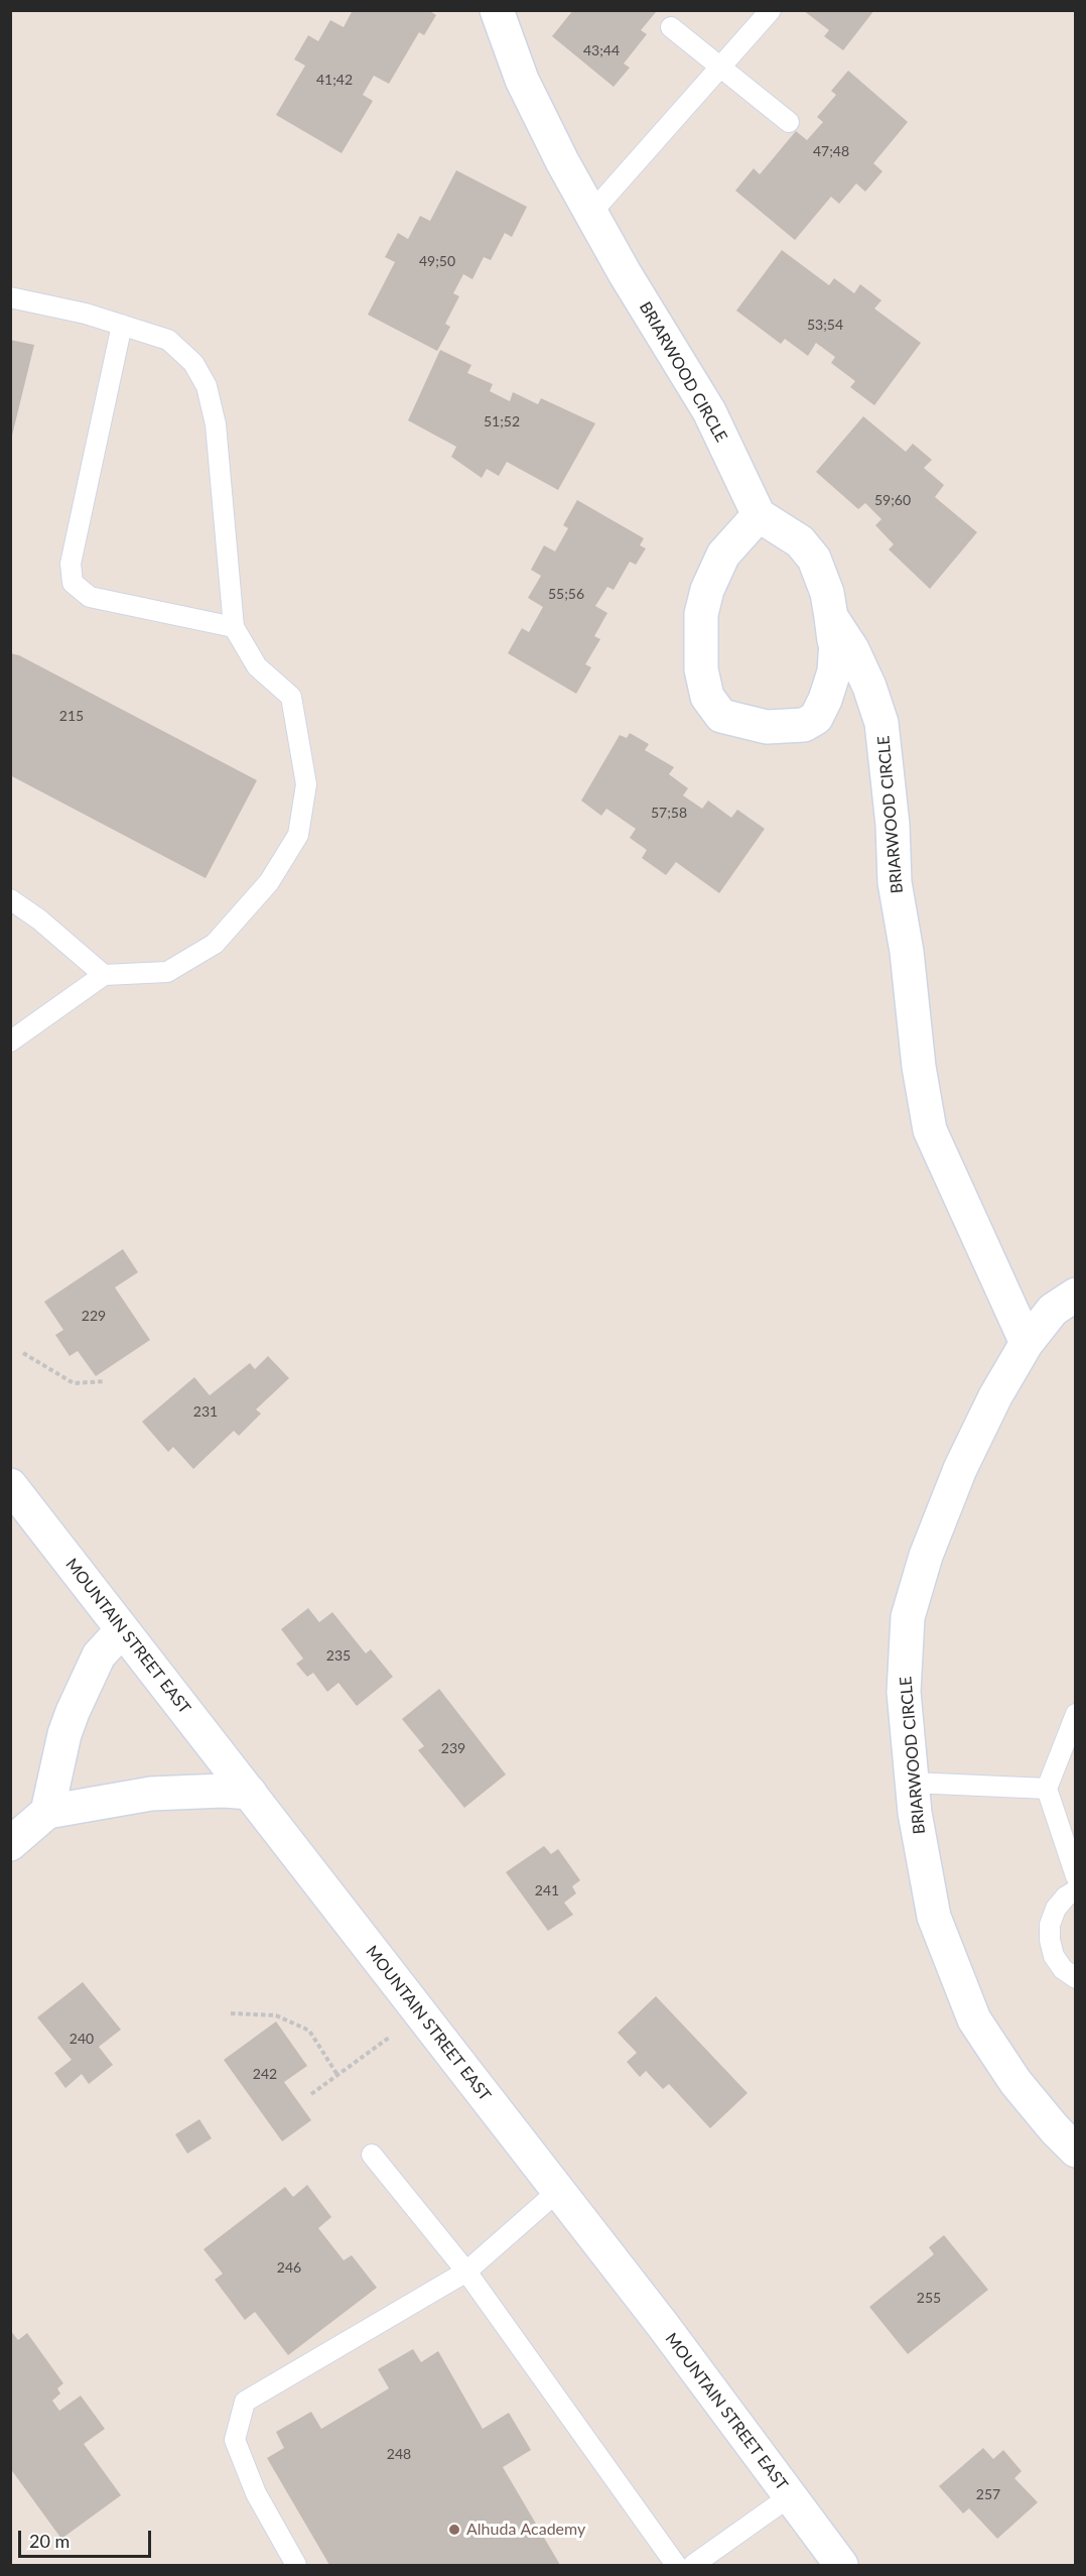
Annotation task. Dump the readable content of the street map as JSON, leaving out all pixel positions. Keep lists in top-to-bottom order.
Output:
{
  "streets": {
    "street": ["BRIARWOOD CIRCLE", "MOUNTAIN STREET EAST"]
  },
  "places": ["Alhuda Academy"],
  "house_numbers": [
    "43;44",
    "41;42",
    "47;48",
    "49;50",
    "53;54",
    "51;52",
    "59;60",
    "55;56",
    "215",
    "57;58",
    "229",
    "231",
    "235",
    "239",
    "241",
    "240",
    "242",
    "246",
    "255",
    "248",
    "257"
  ],
  "scale_bar": "20 m"
}
